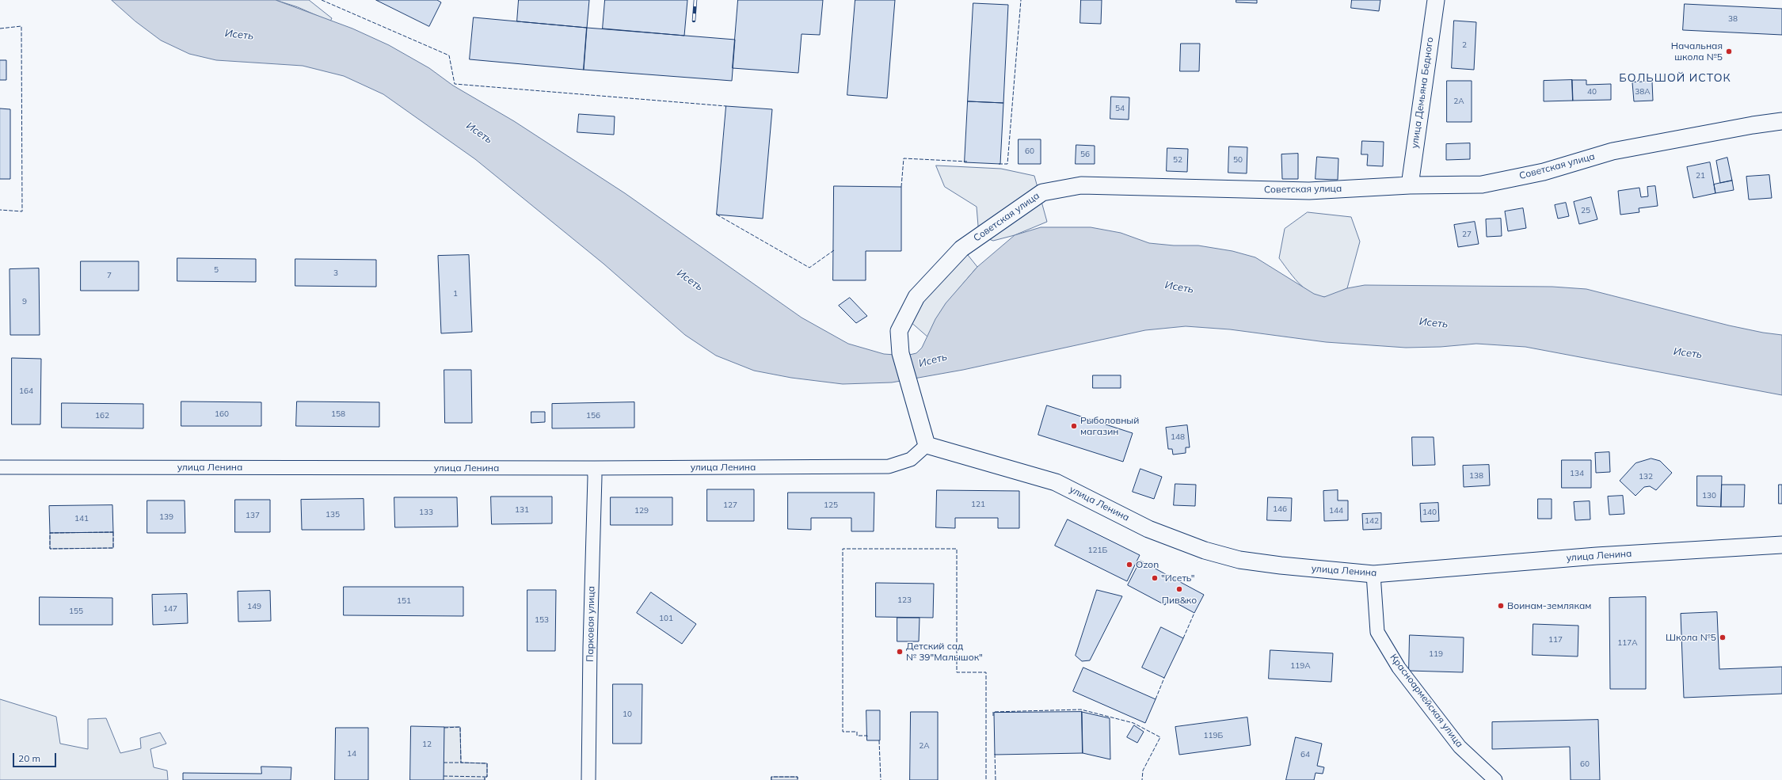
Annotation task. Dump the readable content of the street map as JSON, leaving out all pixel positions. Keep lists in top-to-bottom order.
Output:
{
  "streets": {
    "street": [
      "улица Демьяна Бедного",
      "Советская улица",
      "улица Ленина",
      "Парковая улица",
      "Красноармейская улица"
    ]
  },
  "crossings": [
    ["улица Демьяна Бедного", "Советская улица"],
    ["Советская улица", "улица Ленина"],
    ["улица Ленина", "Парковая улица"],
    ["улица Ленина", "Красноармейская улица"]
  ],
  "districts": ["БОЛЬШОЙ ИСТОК"],
  "water": ["Исеть"],
  "places": [
    "Начальная школа №5",
    "Рыболовный магазин",
    "Ozon",
    "\"Исеть\"",
    "Пив&ко",
    "Воинам-землякам",
    "Школа №5",
    "Детский сад № 39\"Малышок\""
  ],
  "house_numbers": [
    "38",
    "2",
    "40",
    "38А",
    "2А",
    "54",
    "60",
    "56",
    "52",
    "50",
    "21",
    "25",
    "27",
    "5",
    "3",
    "7",
    "1",
    "9",
    "164",
    "160",
    "158",
    "162",
    "156",
    "148",
    "134",
    "138",
    "132",
    "130",
    "121",
    "127",
    "125",
    "146",
    "131",
    "129",
    "144",
    "133",
    "140",
    "135",
    "137",
    "139",
    "141",
    "142",
    "121Б",
    "123",
    "151",
    "149",
    "147",
    "155",
    "101",
    "153",
    "117",
    "117А",
    "119",
    "119А",
    "10",
    "119Б",
    "12",
    "2А",
    "14",
    "64",
    "60"
  ],
  "scale_bar": "20 m"
}
